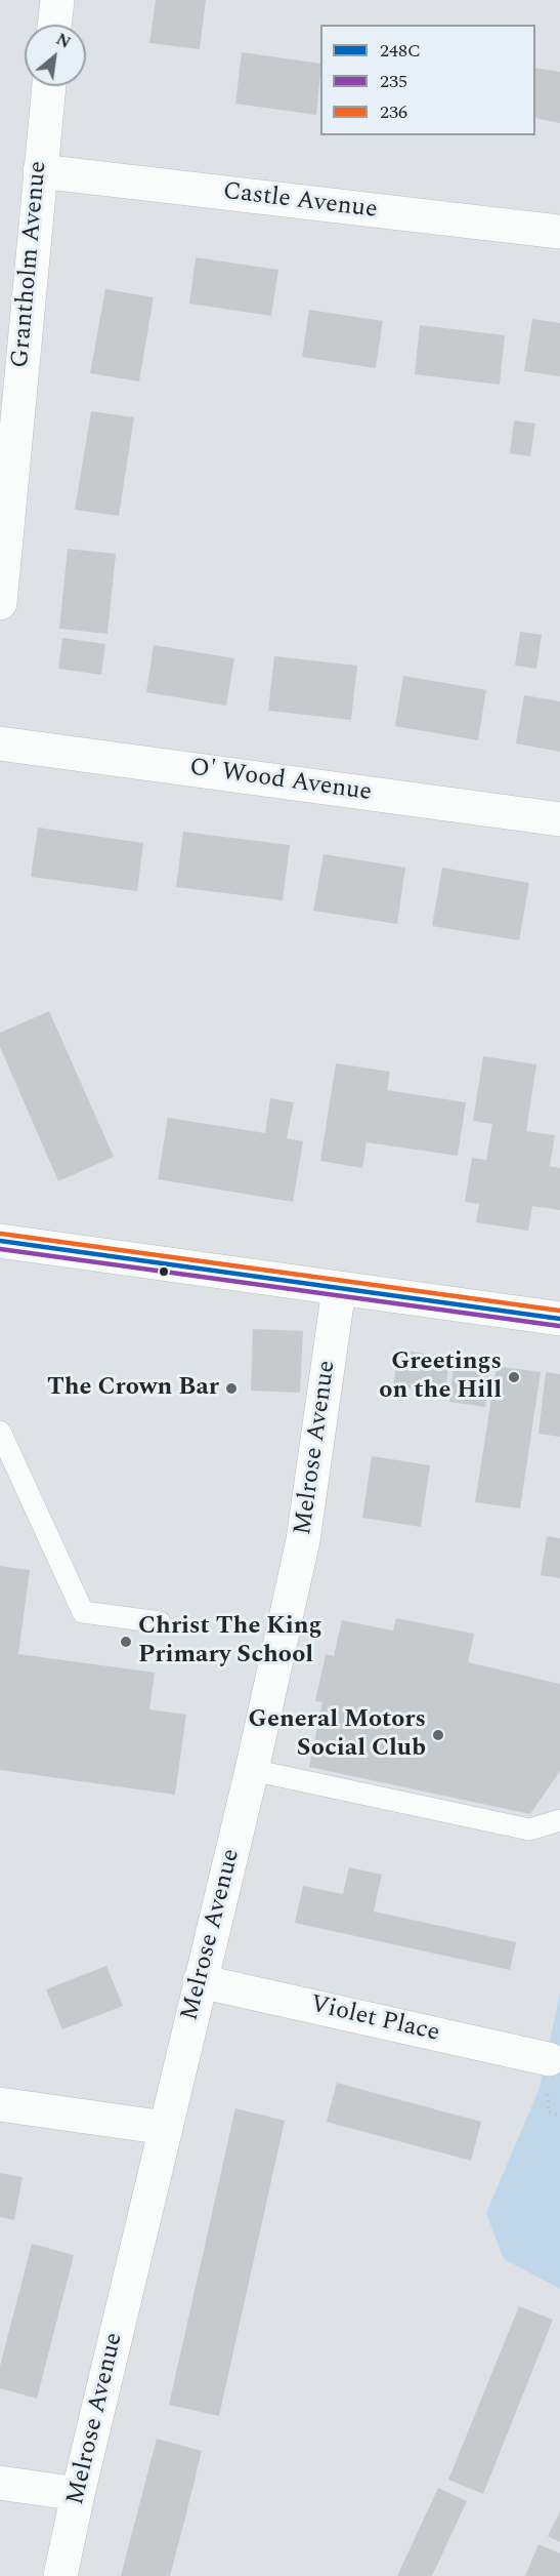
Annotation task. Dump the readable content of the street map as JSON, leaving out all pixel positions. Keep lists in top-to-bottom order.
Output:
{
  "streets": {
    "street": [
      "Castle Avenue",
      "Grantholm Avenue",
      "O' Wood Avenue",
      "Melrose Avenue",
      "Violet Place"
    ]
  },
  "crossings": [
    ["Castle Avenue", "Grantholm Avenue"],
    ["Melrose Avenue", "Violet Place"]
  ],
  "places": [
    "Greetings on the Hill",
    "The Crown Bar",
    "Christ The King Primary School",
    "General Motors Social Club"
  ],
  "lines": ["transit line 236", "transit line 248C", "transit line 235"],
  "legend": ["248C", "235", "236"],
  "north": "top right"
}
